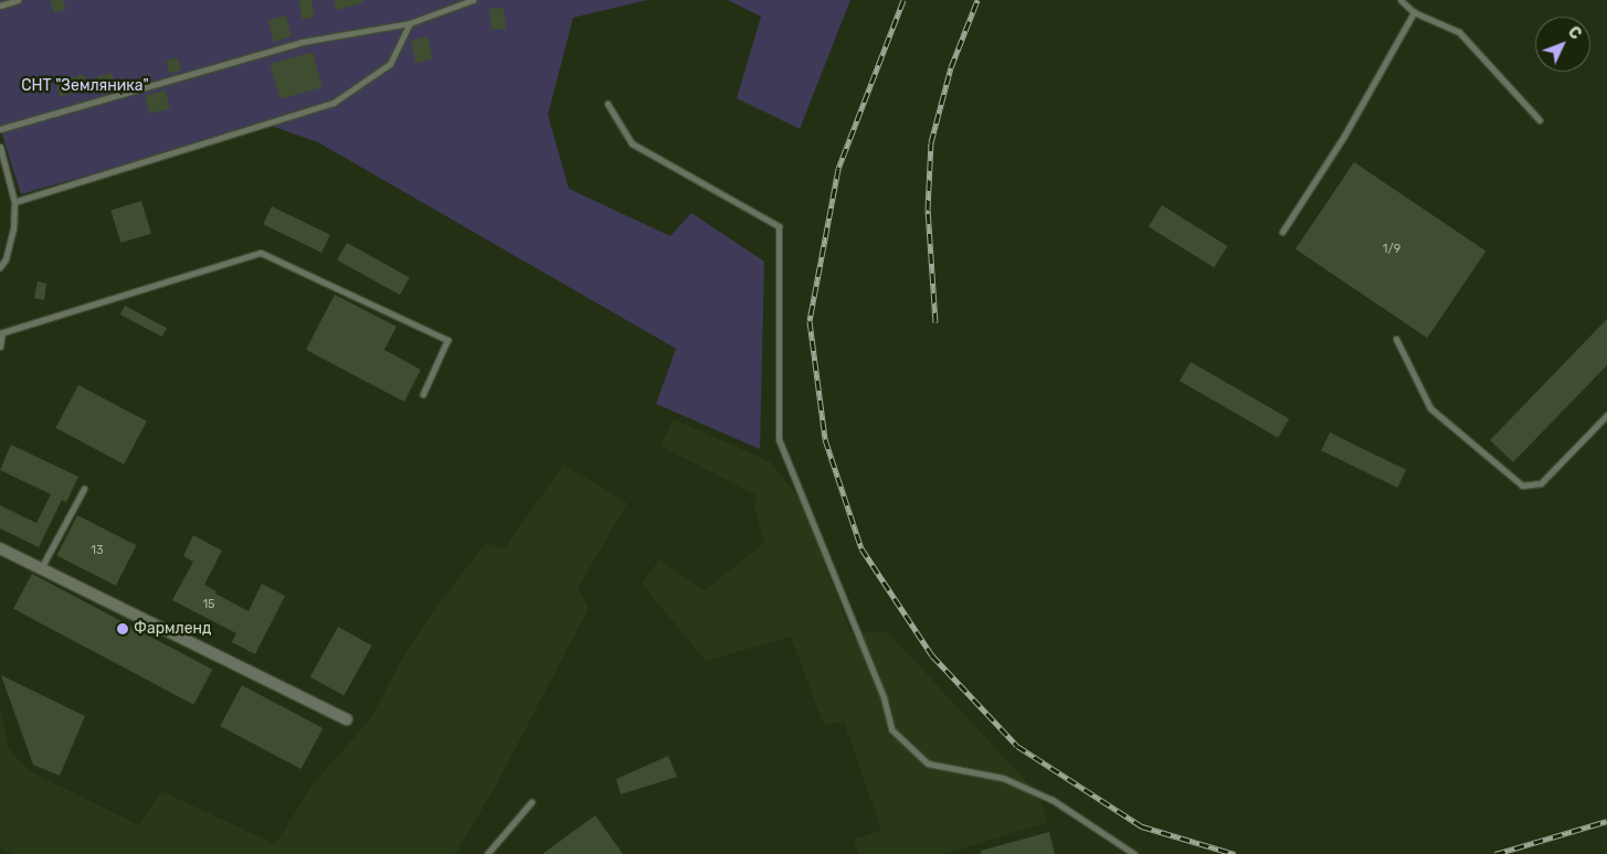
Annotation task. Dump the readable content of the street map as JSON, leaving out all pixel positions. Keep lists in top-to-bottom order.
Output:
{
  "parks": ["СНТ \"Земляника\""],
  "places": ["Фармленд"],
  "house_numbers": ["1/9", "13", "15"],
  "north": "top right"
}
